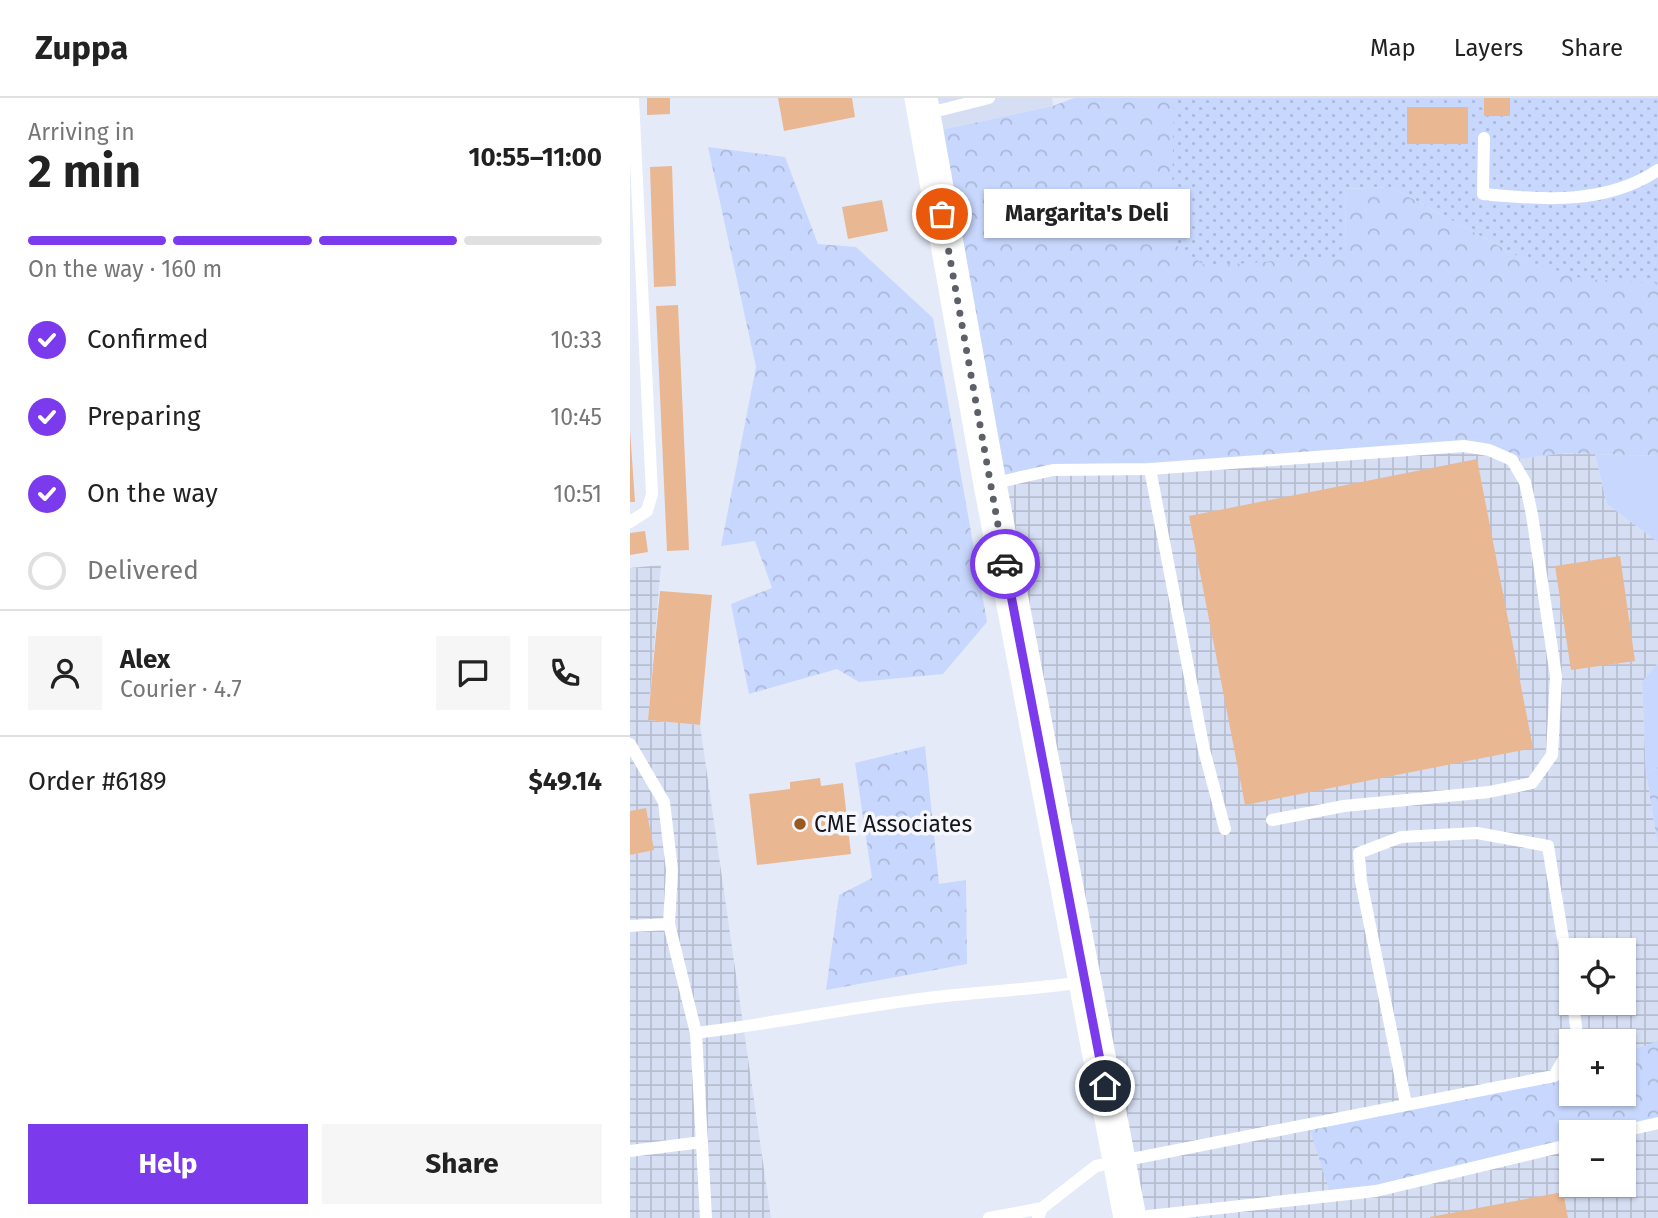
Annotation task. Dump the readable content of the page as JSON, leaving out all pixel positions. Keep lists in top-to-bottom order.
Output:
{
  "places": ["Margarita's Deli", "CME Associates"],
  "page": {
    "header": "Zuppa",
    "nav": ["Map", "Layers", "Share"],
    "heading": ["2 min", "Arriving in", "10:55–11:00"],
    "panel": [
      "Alex",
      "Courier · 4.7",
      "Order #6189",
      "$49.14"
    ],
    "bubble": "Margarita's Deli",
    "bar": "On the way · 160 m",
    "list": [
      ["Confirmed", "10:33"],
      ["Preparing", "10:45"],
      ["On the way", "10:51"],
      "Delivered"
    ],
    "map_buttons": ["+", "−"],
    "buttons": ["Help", "Share"]
  }
}
